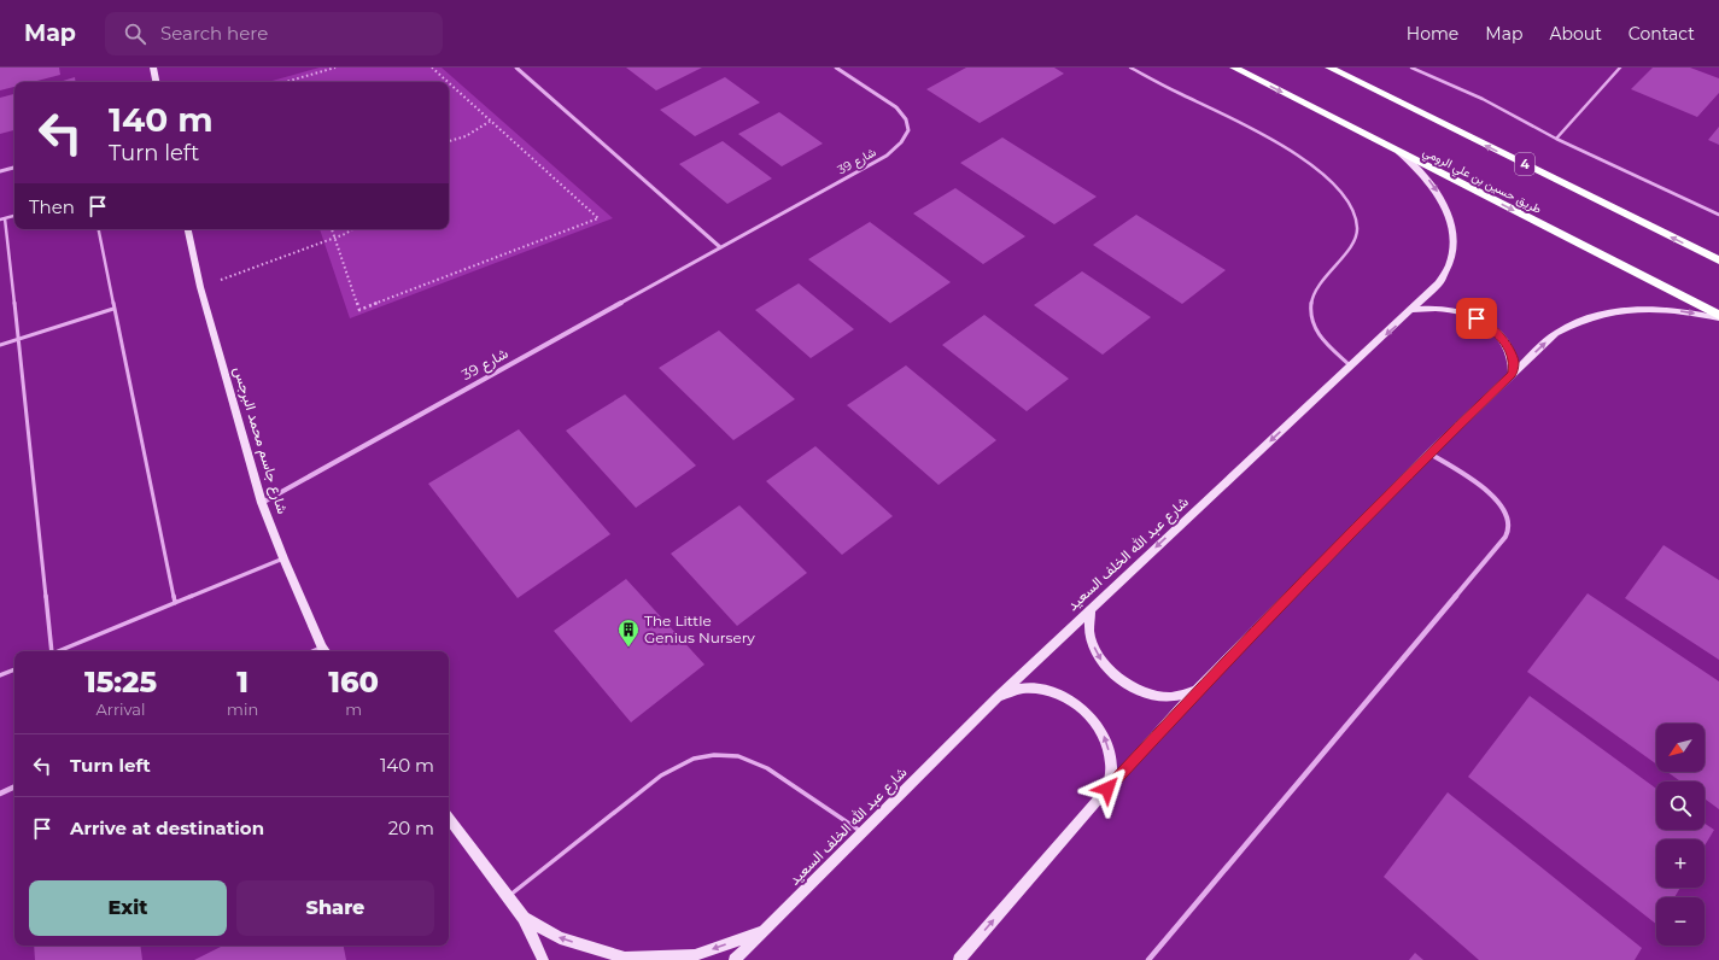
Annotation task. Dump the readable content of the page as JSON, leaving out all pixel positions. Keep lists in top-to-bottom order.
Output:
{
  "streets": {
    "highway": ["4", "طريق حسين بن علي الرومي"],
    "main road": ["شارع جاسم محمد البرجس", "شارع عبد الله الخلف السعيد"],
    "street": ["شارع 39"]
  },
  "crossings": [
    ["شارع 39", "شارع جاسم محمد البرجس"],
    ["طريق حسين بن علي الرومي", "شارع عبد الله الخلف السعيد"]
  ],
  "one_way": ["شارع عبد الله الخلف السعيد"],
  "places": {
    "building": ["The Little Genius Nursery"]
  },
  "north": "bottom left",
  "page": {
    "header": "Map",
    "search": "Search here",
    "nav": [
      "Home",
      "Map",
      "About",
      "Contact"
    ],
    "turn": ["140 m", "Turn left"],
    "then": "Then",
    "eta": [
      "15:25",
      "Arrival",
      "1",
      "min",
      "160",
      "m"
    ],
    "map_buttons": ["+", "−"],
    "list": [
      {
        "name": "Turn left",
        "value": "140 m"
      },
      {
        "name": "Arrive at destination",
        "value": "20 m"
      }
    ],
    "buttons": ["Exit", "Share"]
  }
}
